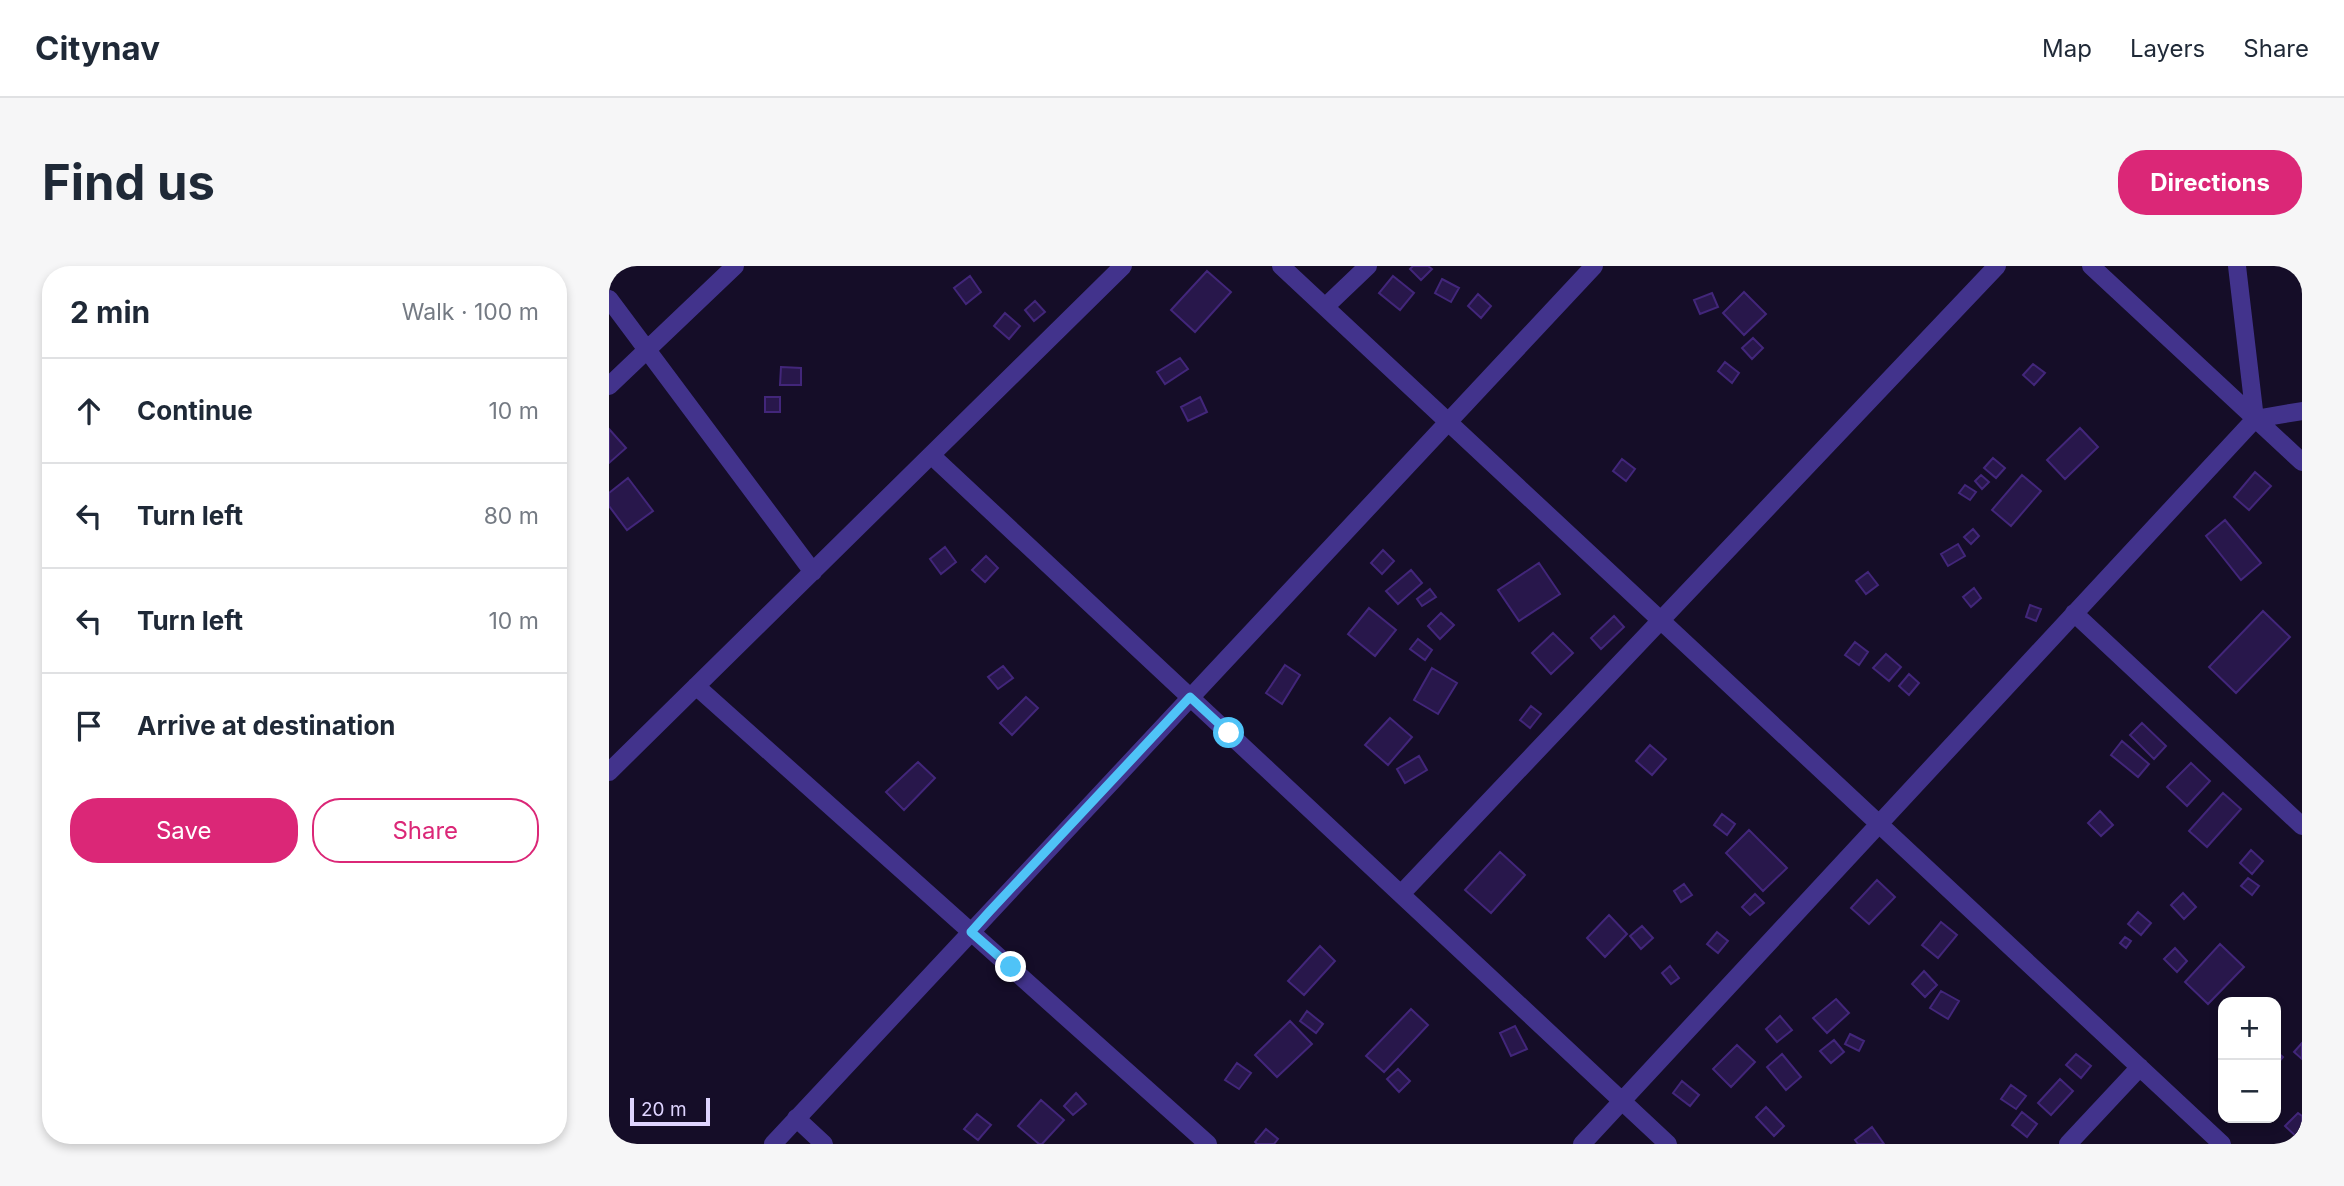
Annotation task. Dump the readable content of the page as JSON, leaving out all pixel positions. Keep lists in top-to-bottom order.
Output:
{
  "scale_bar": "20 m",
  "page": {
    "header": "Citynav",
    "nav": ["Map", "Layers", "Share"],
    "buttons": [
      "Directions",
      ["Save", "Share"]
    ],
    "title": "Find us",
    "heading": ["2 min", "Walk · 100 m"],
    "list": [
      ["Continue", "10 m"],
      ["Turn left", "80 m"],
      ["Turn left", "10 m"],
      "Arrive at destination"
    ],
    "map_buttons": ["+", "−"],
    "scale": "20 m"
  }
}
